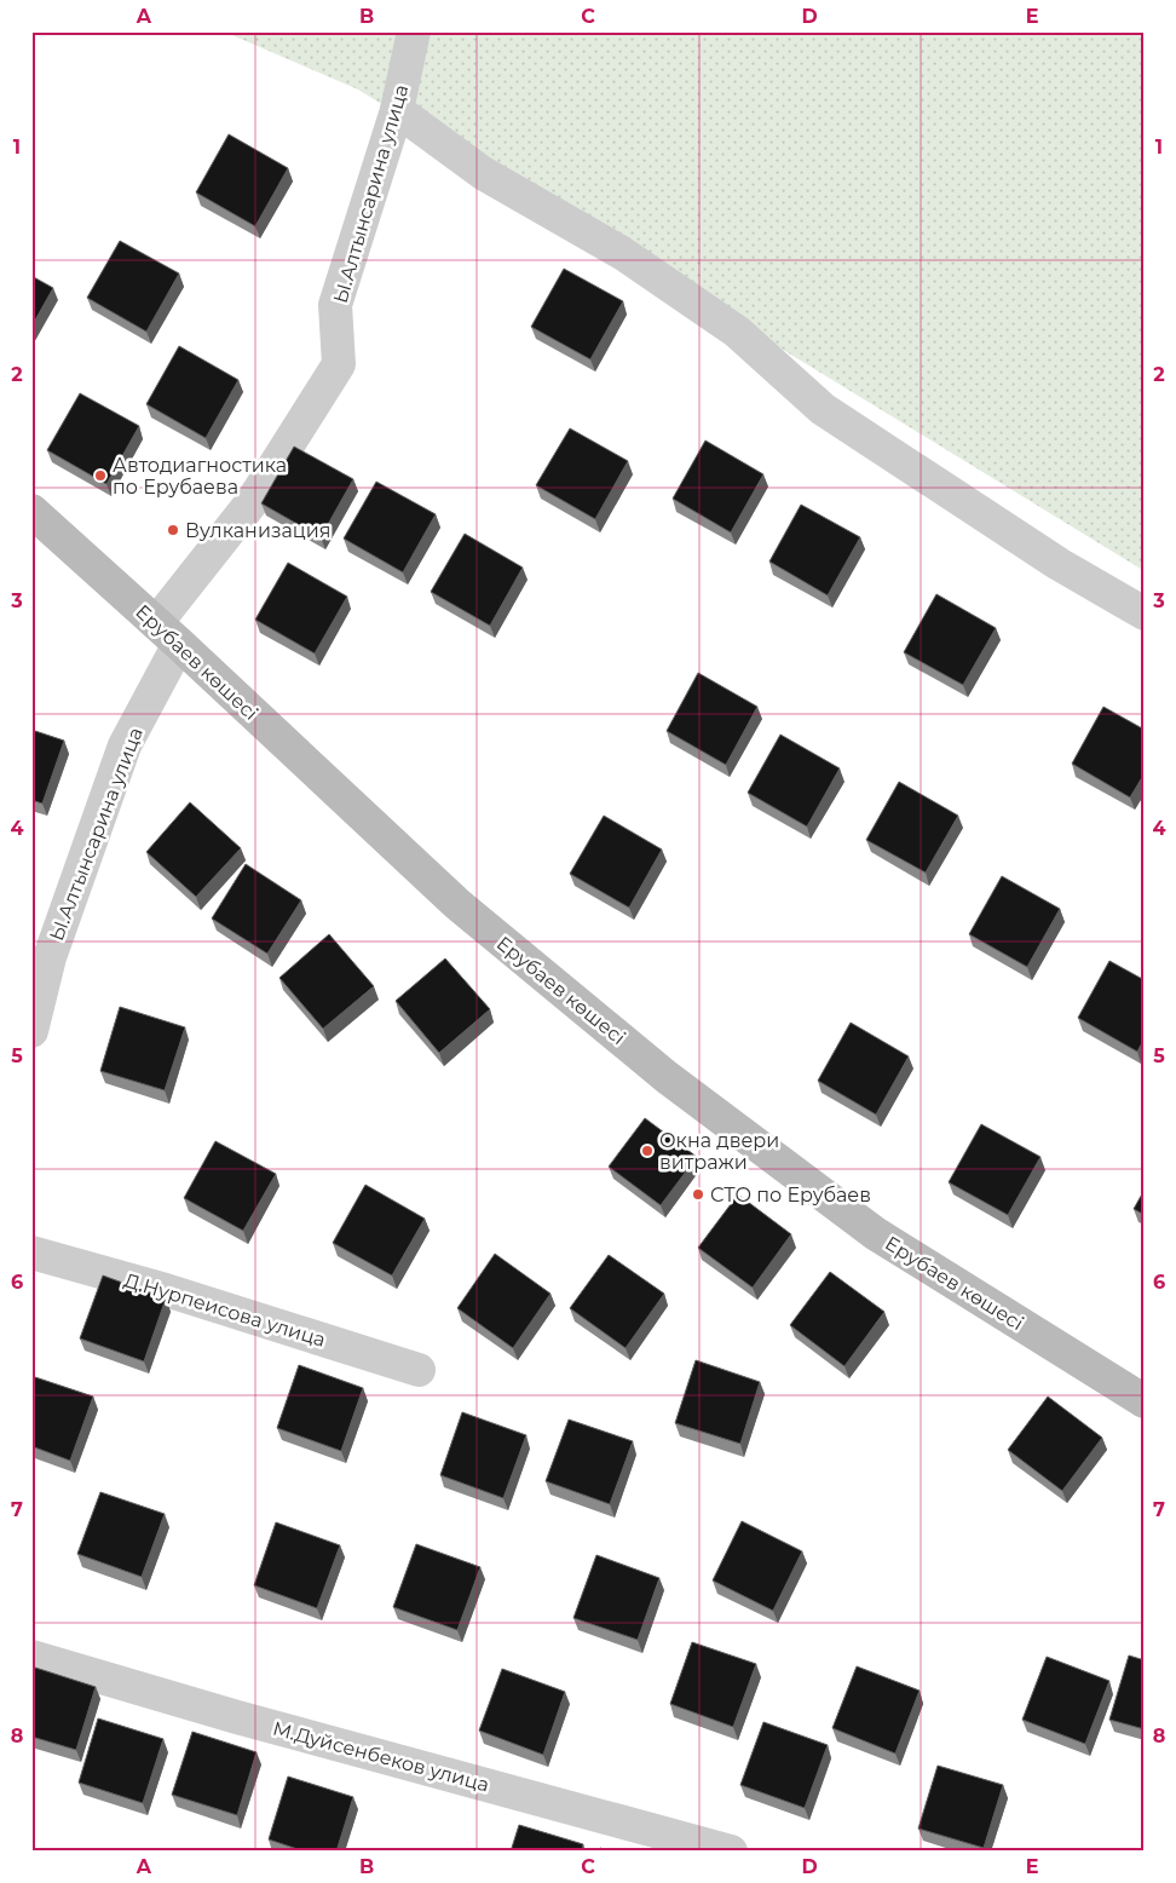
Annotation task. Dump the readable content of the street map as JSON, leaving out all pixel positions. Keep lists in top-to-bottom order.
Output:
{
  "streets": {
    "main road": ["Ерубаев көшесі"],
    "street": ["Ы.Алтынсарина улица", "Д.Нурпеисова улица", "М.Дуйсенбеков улица"]
  },
  "crossings": [
    ["Ы.Алтынсарина улица", "Ерубаев көшесі"]
  ],
  "places": [
    "Автодиагностика по Ерубаева",
    "Вулканизация",
    "Окна двери витражи",
    "СТО по Ерубаев"
  ],
  "grid": {
    "columns": [
      "A",
      "B",
      "C",
      "D",
      "E"
    ],
    "rows": [
      "1",
      "2",
      "3",
      "4",
      "5",
      "6",
      "7",
      "8"
    ]
  }
}
